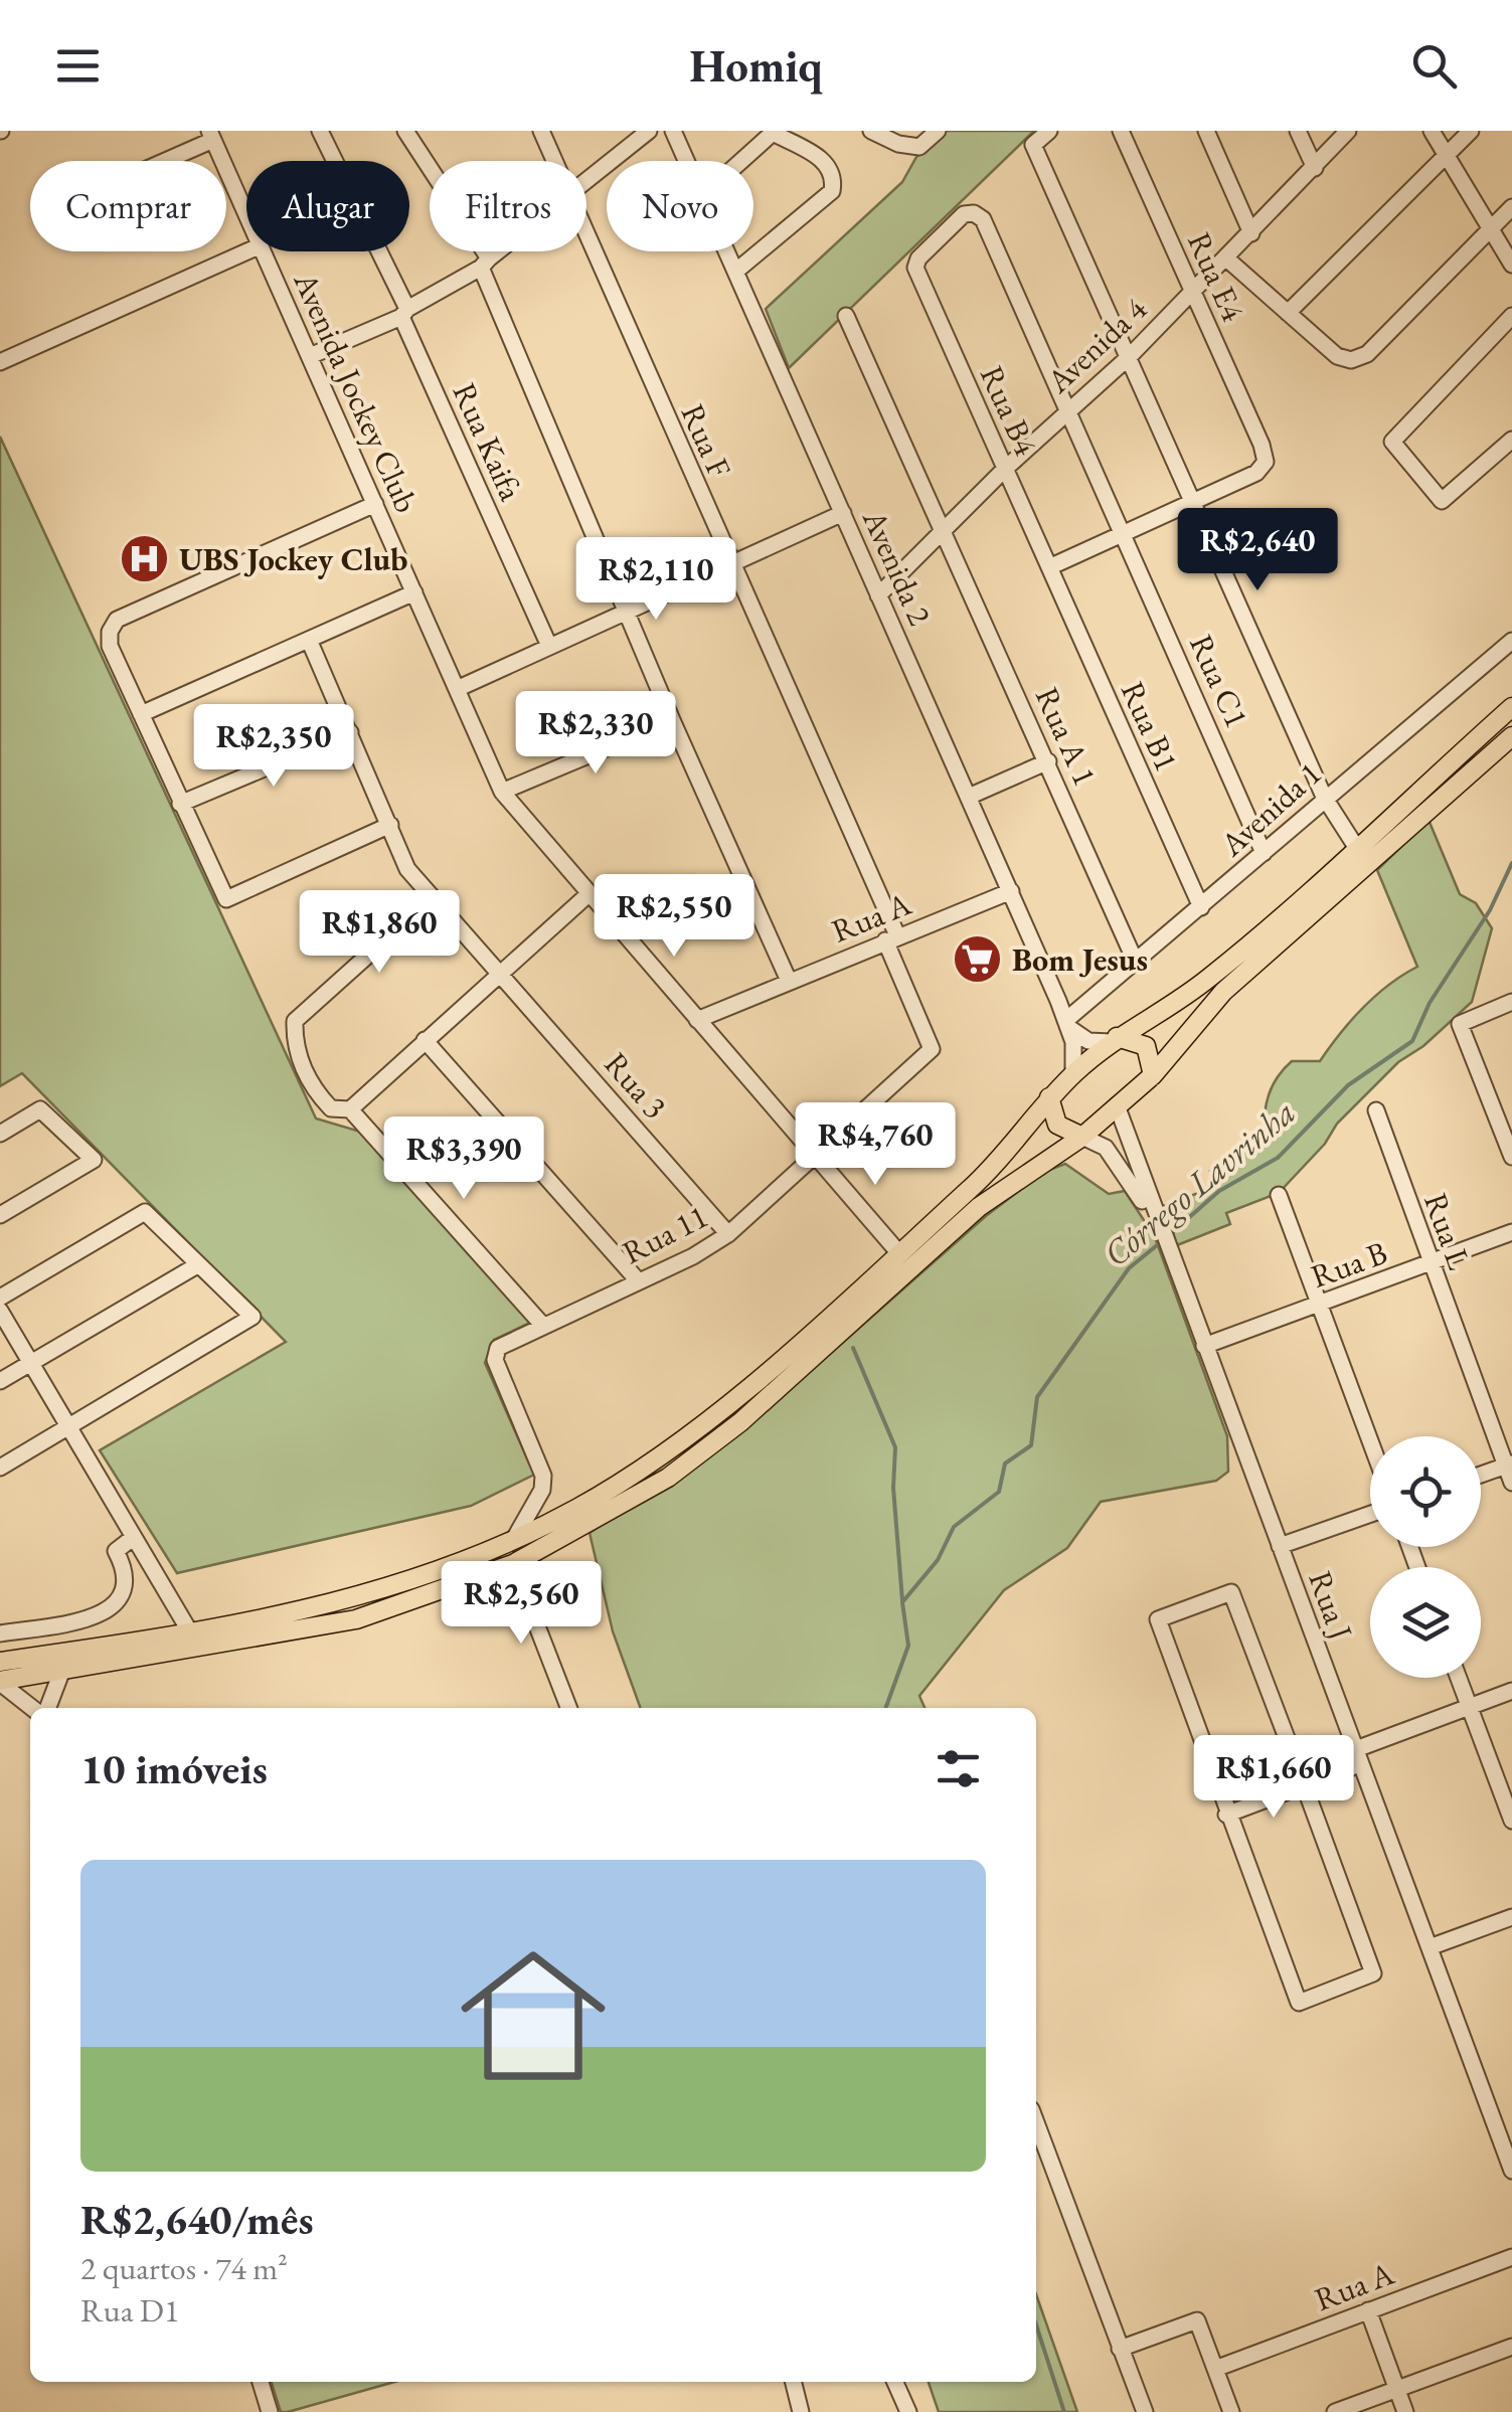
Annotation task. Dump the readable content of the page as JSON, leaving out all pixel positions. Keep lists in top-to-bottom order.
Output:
{
  "streets": {
    "street": [
      "Rua E4",
      "Avenida 4",
      "Avenida Jockey Club",
      "Rua B4",
      "Rua F",
      "Rua Kaifa",
      "Avenida 2",
      "Rua C1",
      "Rua B1",
      "Rua A 1",
      "Avenida 1",
      "Rua A",
      "Rua 3",
      "Rua L",
      "Rua 11",
      "Rua B",
      "Rua J"
    ]
  },
  "crossings": [
    ["Rua E4", "Avenida 4"],
    ["Avenida 4", "Rua B4"],
    ["Avenida 4", "Avenida 2"],
    ["Avenida 4", "Rua C1"],
    ["Avenida 4", "Rua A 1"],
    ["Avenida Jockey Club", "Rua A"],
    ["Avenida Jockey Club", "Rua 11"],
    ["Rua B4", "Rua C1"],
    ["Rua B4", "Rua B1"],
    ["Rua F", "Rua A"],
    ["Rua F", "Rua 11"],
    ["Avenida 2", "Avenida 1"],
    ["Avenida 2", "Rua A"],
    ["Rua C1", "Avenida 1"],
    ["Rua B1", "Avenida 1"],
    ["Rua A 1", "Avenida 1"],
    ["Rua 3", "Rua 11"],
    ["Rua L", "Rua B"],
    ["Rua B", "Rua J"]
  ],
  "water": ["Córrego Lavrinha"],
  "places": {
    "hospital": ["UBS Jockey Club"],
    "supermarket": ["Bom Jesus"]
  },
  "page": {
    "header": "Homiq",
    "chip": [
      "Comprar",
      "Alugar",
      "Filtros",
      "Novo"
    ],
    "price": [
      "R$2,640",
      "R$2,110",
      "R$2,330",
      "R$2,350",
      "R$2,550",
      "R$1,860",
      "R$4,760",
      "R$3,390",
      "R$2,560",
      "R$1,660"
    ],
    "heading": "10 imóveis",
    "list": [
      {
        "name": "R$2,640/mês",
        "note": "2 quartos · 74 m² · Rua D1"
      }
    ]
  }
}
